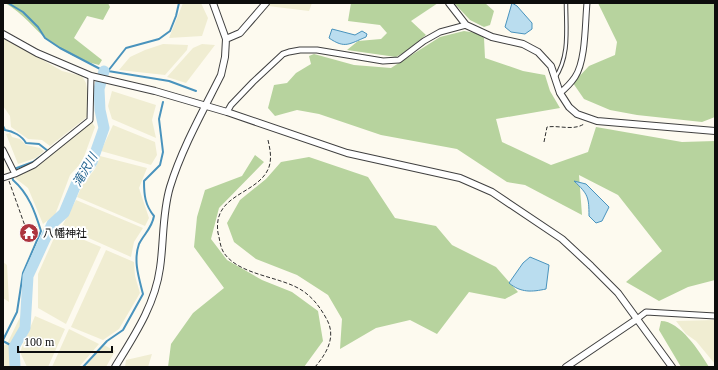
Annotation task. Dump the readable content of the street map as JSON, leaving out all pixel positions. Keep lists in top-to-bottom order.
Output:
{
  "water": ["滝沢川"],
  "places": {
    "temple": ["八幡神社"]
  },
  "scale_bar": "100 m"
}
